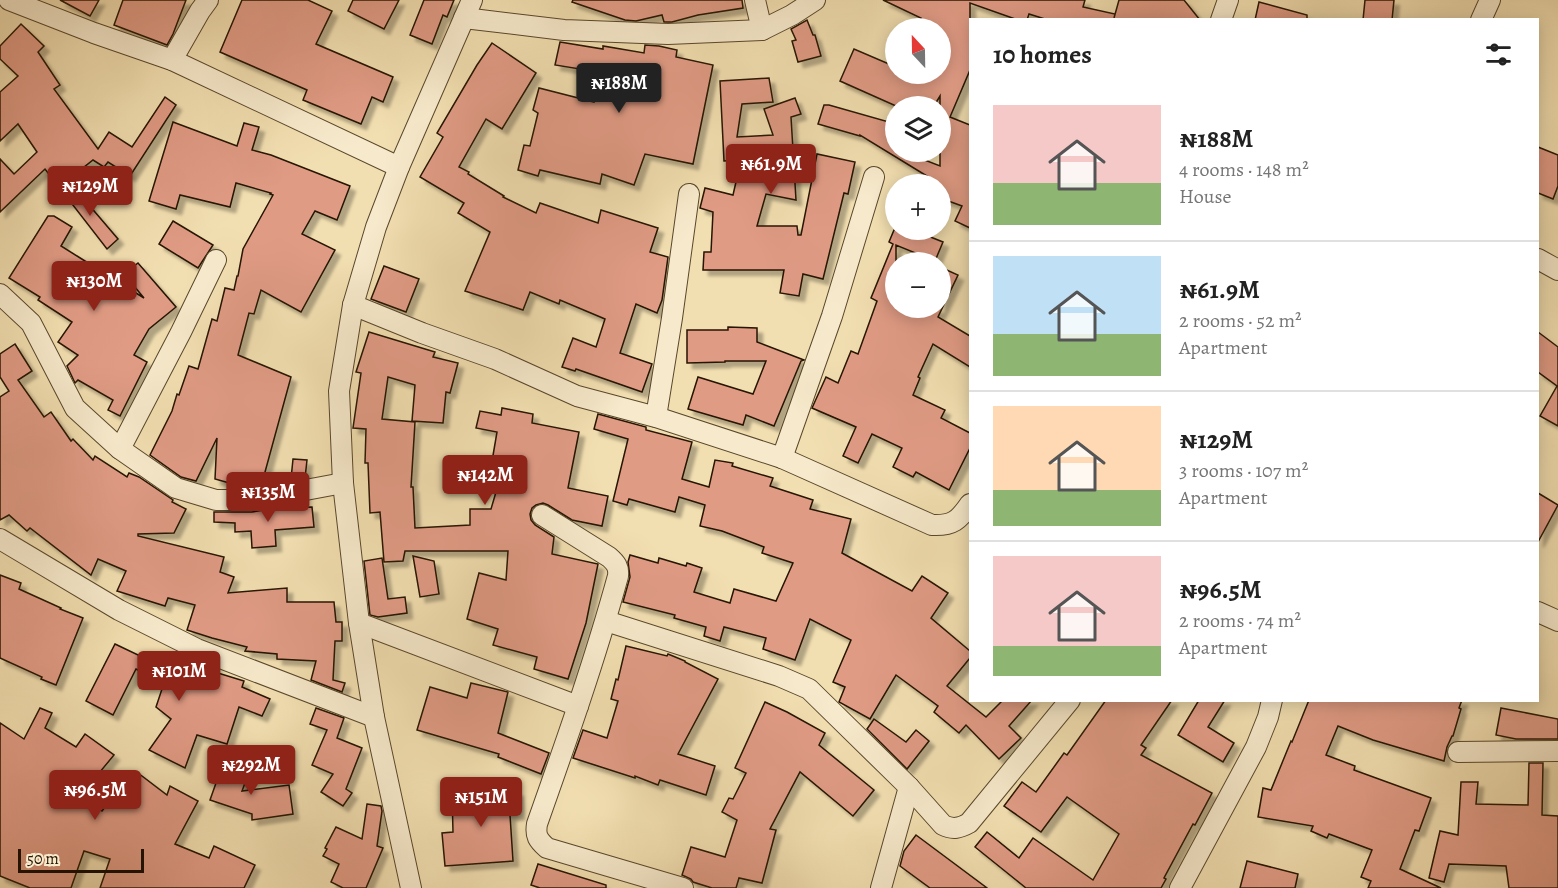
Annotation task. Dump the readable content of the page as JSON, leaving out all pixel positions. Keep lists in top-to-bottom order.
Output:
{
  "scale_bar": "50 m",
  "north": "top",
  "page": {
    "map_buttons": ["+", "−"],
    "heading": "10 homes",
    "price": [
      "₦188M",
      "₦61.9M",
      "₦129M",
      "₦130M",
      "₦142M",
      "₦135M",
      "₦101M",
      "₦292M",
      "₦96.5M",
      "₦151M"
    ],
    "list": [
      {
        "name": "₦188M",
        "note": "4 rooms · 148 m² · House"
      },
      {
        "name": "₦61.9M",
        "note": "2 rooms · 52 m² · Apartment"
      },
      {
        "name": "₦129M",
        "note": "3 rooms · 107 m² · Apartment"
      },
      {
        "name": "₦96.5M",
        "note": "2 rooms · 74 m² · Apartment"
      }
    ],
    "scale": "50 m"
  }
}
